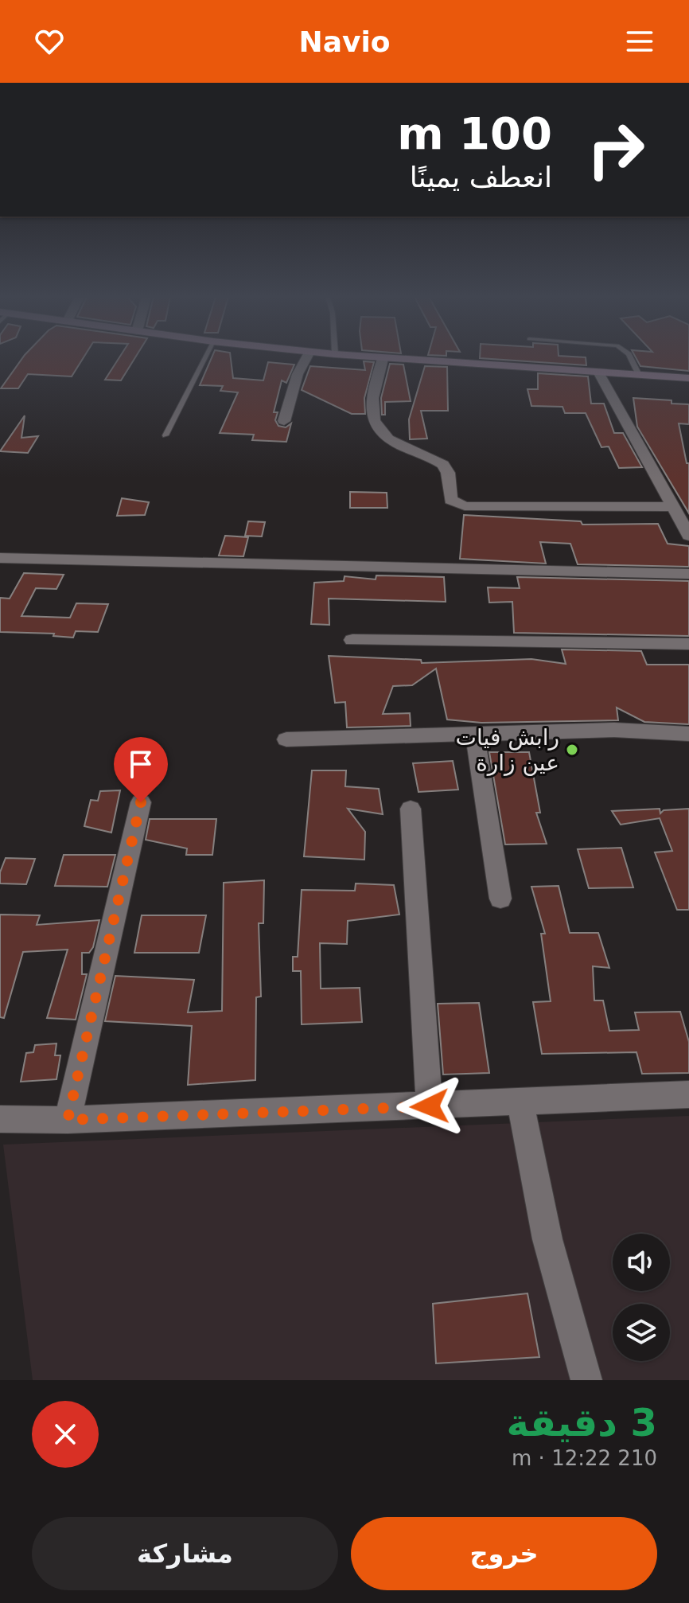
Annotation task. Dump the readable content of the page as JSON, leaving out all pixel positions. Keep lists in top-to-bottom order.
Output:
{
  "places": ["رابش فيات عين زارة"],
  "page": {
    "header": "Navio",
    "turn": ["100 m", "انعطف يمينًا"],
    "heading": ["3 دقيقة", "210 m · 12:22"],
    "buttons": ["خروج", "مشاركة"]
  }
}
